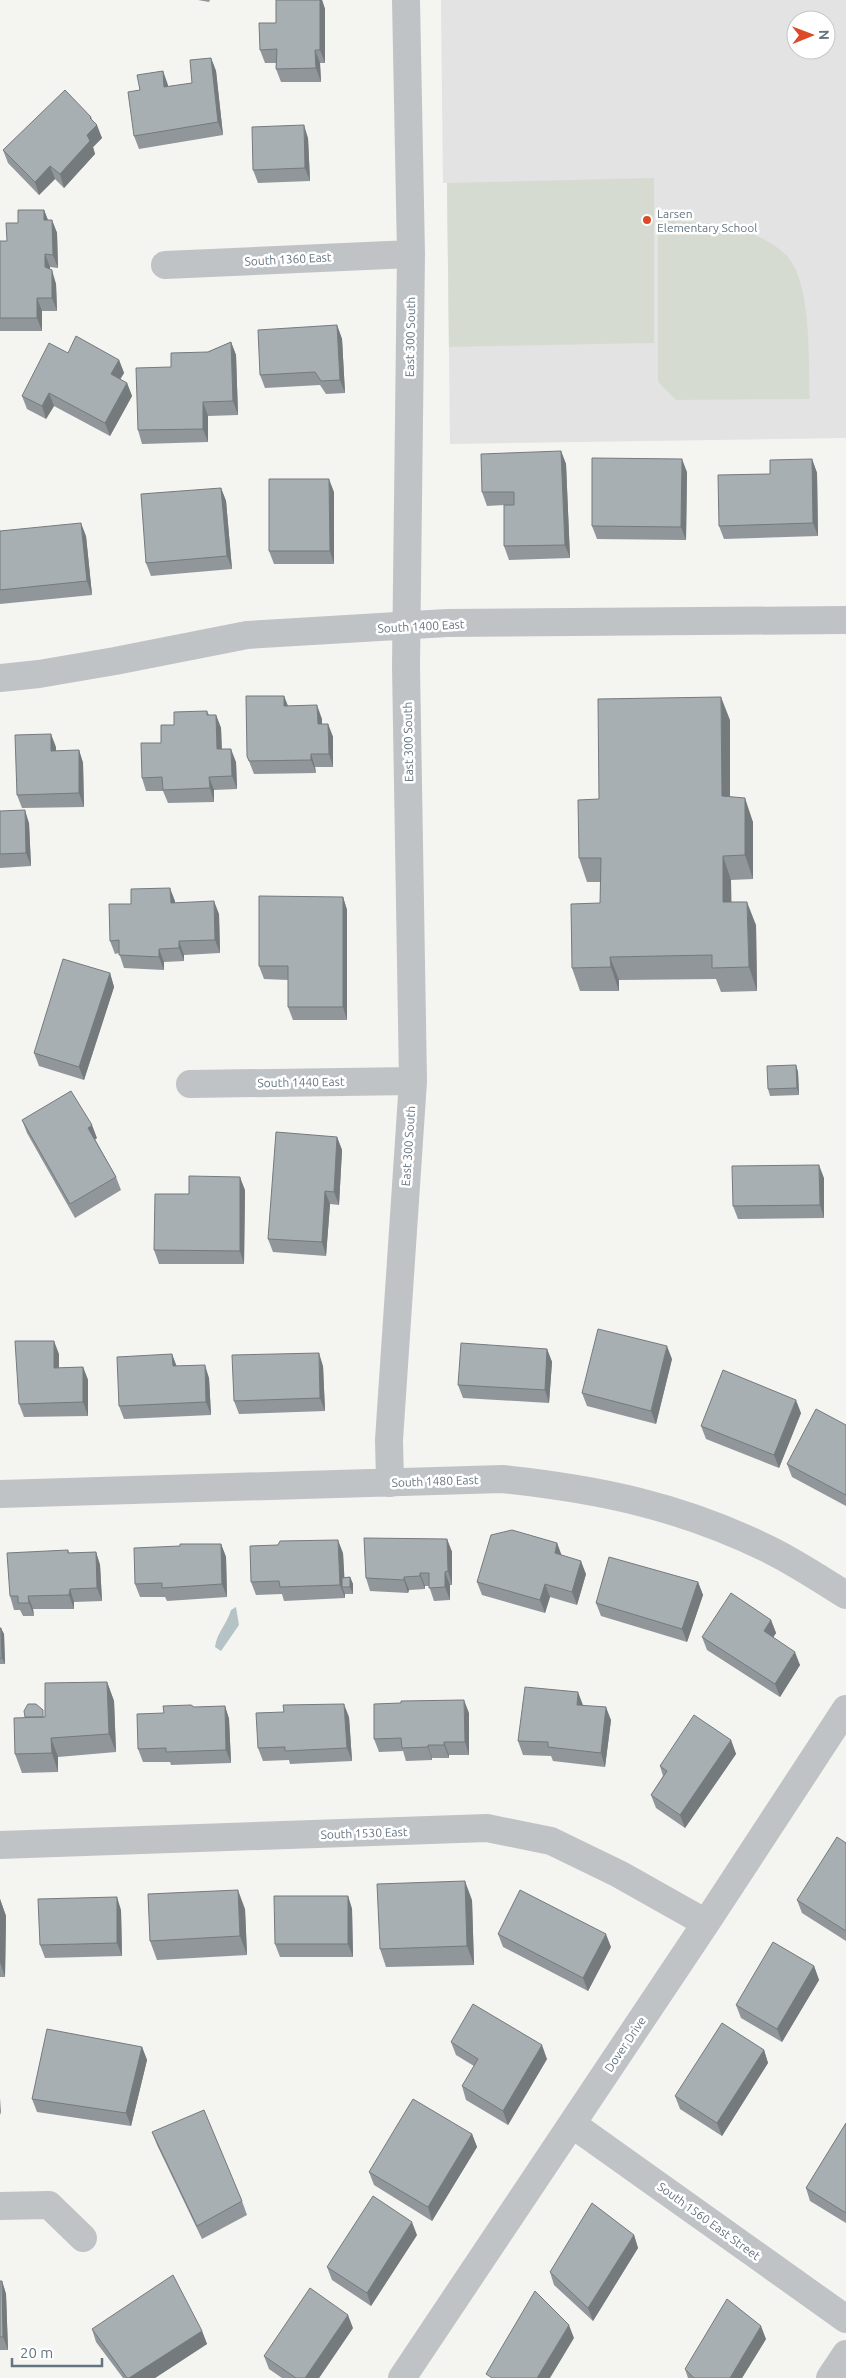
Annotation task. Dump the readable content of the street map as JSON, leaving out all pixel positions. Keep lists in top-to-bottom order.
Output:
{
  "streets": {
    "street": [
      "South 1360 East",
      "East 300 South",
      "South 1400 East",
      "South 1440 East",
      "South 1480 East",
      "South 1530 East",
      "Dover Drive",
      "South 1560 East Street"
    ]
  },
  "crossings": [
    ["South 1360 East", "East 300 South"],
    ["East 300 South", "South 1400 East"],
    ["East 300 South", "South 1440 East"],
    ["East 300 South", "South 1480 East"],
    ["South 1530 East", "Dover Drive"],
    ["Dover Drive", "South 1560 East Street"]
  ],
  "places": ["Larsen Elementary School"],
  "scale_bar": "20 m",
  "north": "right"
}
